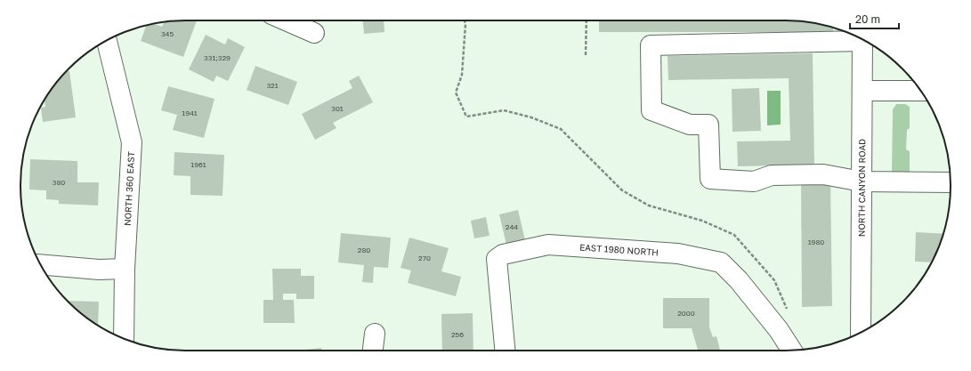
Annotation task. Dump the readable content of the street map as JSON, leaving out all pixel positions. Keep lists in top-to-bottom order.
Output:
{
  "streets": {
    "street": ["NORTH CANYON ROAD", "NORTH 360 EAST", "EAST 1980 NORTH"]
  },
  "house_numbers": [
    "345",
    "331;329",
    "321",
    "301",
    "1941",
    "1961",
    "380",
    "244",
    "1980",
    "280",
    "270",
    "2000",
    "256"
  ],
  "scale_bar": "20 m"
}
